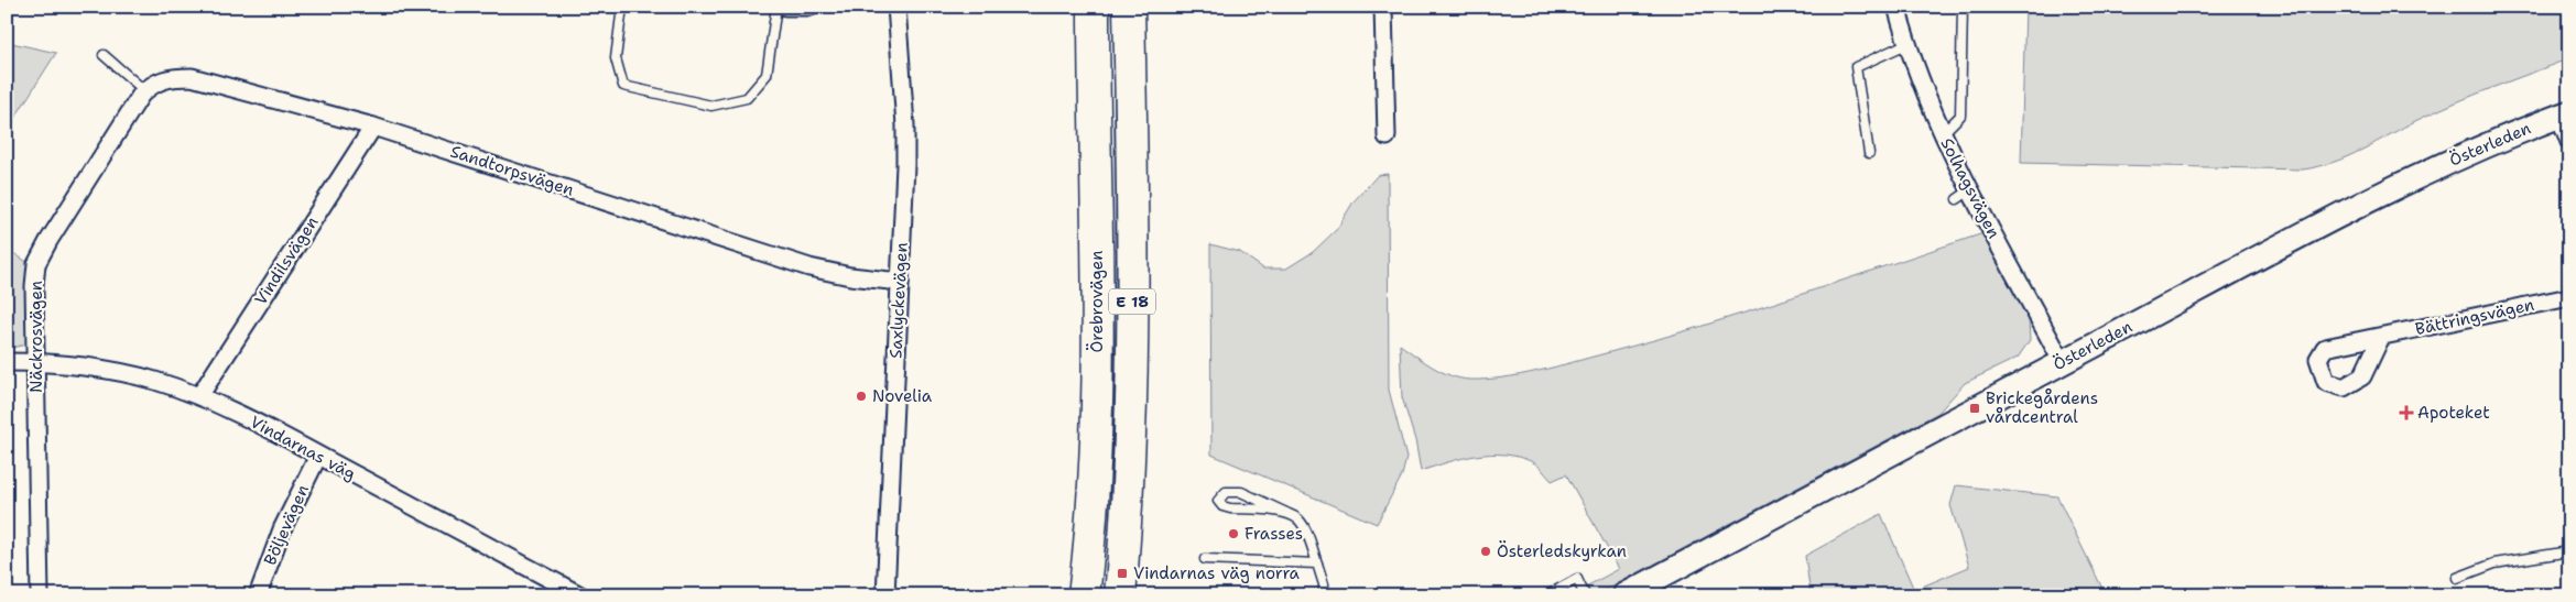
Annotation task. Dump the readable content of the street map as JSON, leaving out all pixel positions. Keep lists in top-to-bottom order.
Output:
{
  "streets": {
    "highway": ["Örebrovägen", "E 18"],
    "main road": ["Österleden"],
    "street": [
      "Sandtorpsvägen",
      "Solhagsvägen",
      "Vindilsvägen",
      "Saxlyckevägen",
      "Bättringsvägen",
      "Näckrosvägen",
      "Vindarnas väg",
      "Böljevägen"
    ]
  },
  "crossings": [
    ["Österleden", "Solhagsvägen"],
    ["Sandtorpsvägen", "Vindilsvägen"],
    ["Sandtorpsvägen", "Saxlyckevägen"],
    ["Sandtorpsvägen", "Näckrosvägen"],
    ["Vindilsvägen", "Vindarnas väg"],
    ["Näckrosvägen", "Vindarnas väg"],
    ["Vindarnas väg", "Böljevägen"]
  ],
  "places": {
    "other": ["Novelia", "Frasses", "Österledskyrkan"],
    "transit": ["Brickegårdens vårdcentral", "Vindarnas väg norra"],
    "health": ["Apoteket"]
  }
}
